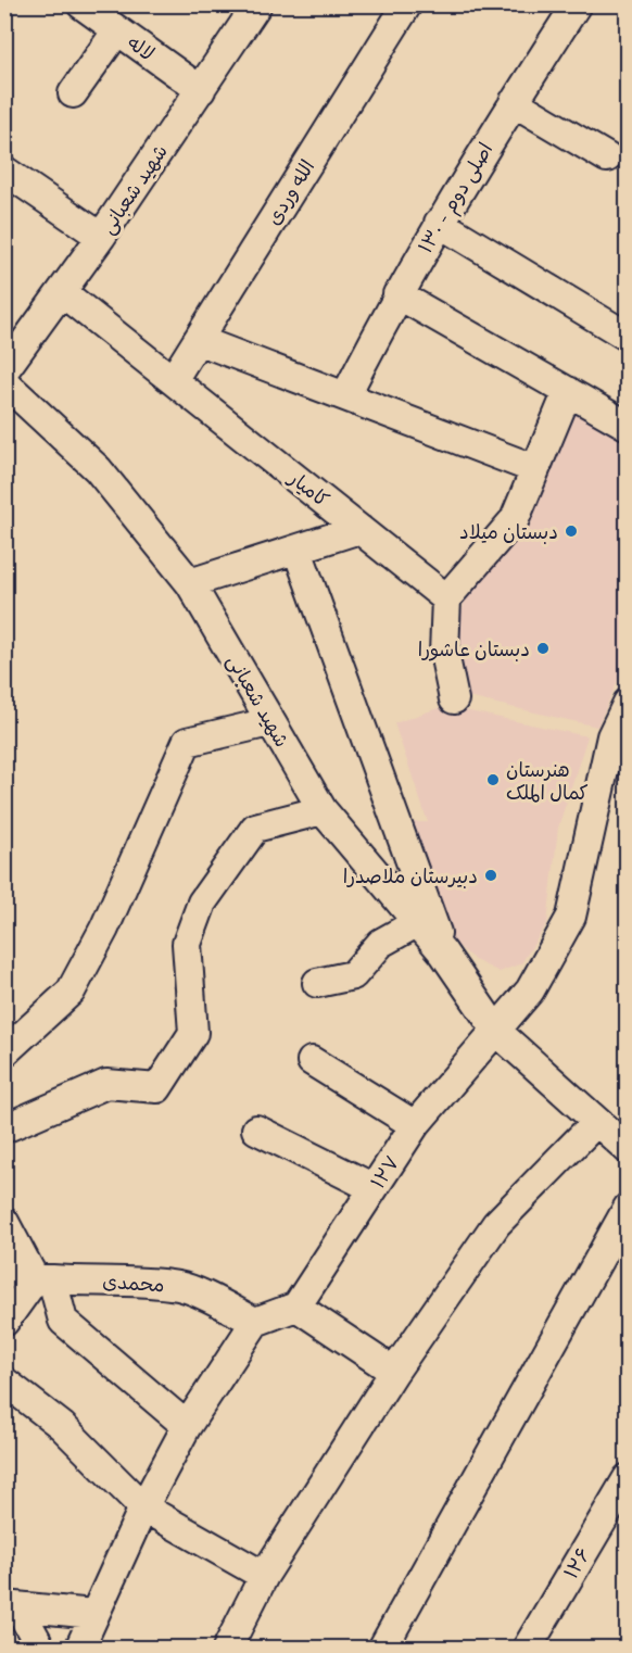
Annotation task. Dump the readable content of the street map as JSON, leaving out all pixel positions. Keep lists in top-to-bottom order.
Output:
{
  "streets": {
    "street": [
      "لاله",
      "شهید شعبانی",
      "الله وردی",
      "اصلی دوم - ۱۳۰",
      "کامیار",
      "۱۲۷",
      "محمدی",
      "۱۲۶"
    ]
  },
  "crossings": [
    ["لاله", "شهید شعبانی"],
    ["شهید شعبانی", "کامیار"],
    ["شهید شعبانی", "۱۲۷"],
    ["الله وردی", "کامیار"]
  ],
  "places": [
    "دبستان میلاد",
    "دبستان عاشورا",
    "هنرستان کمال الملک",
    "دبیرستان ملاصدرا"
  ]
}
